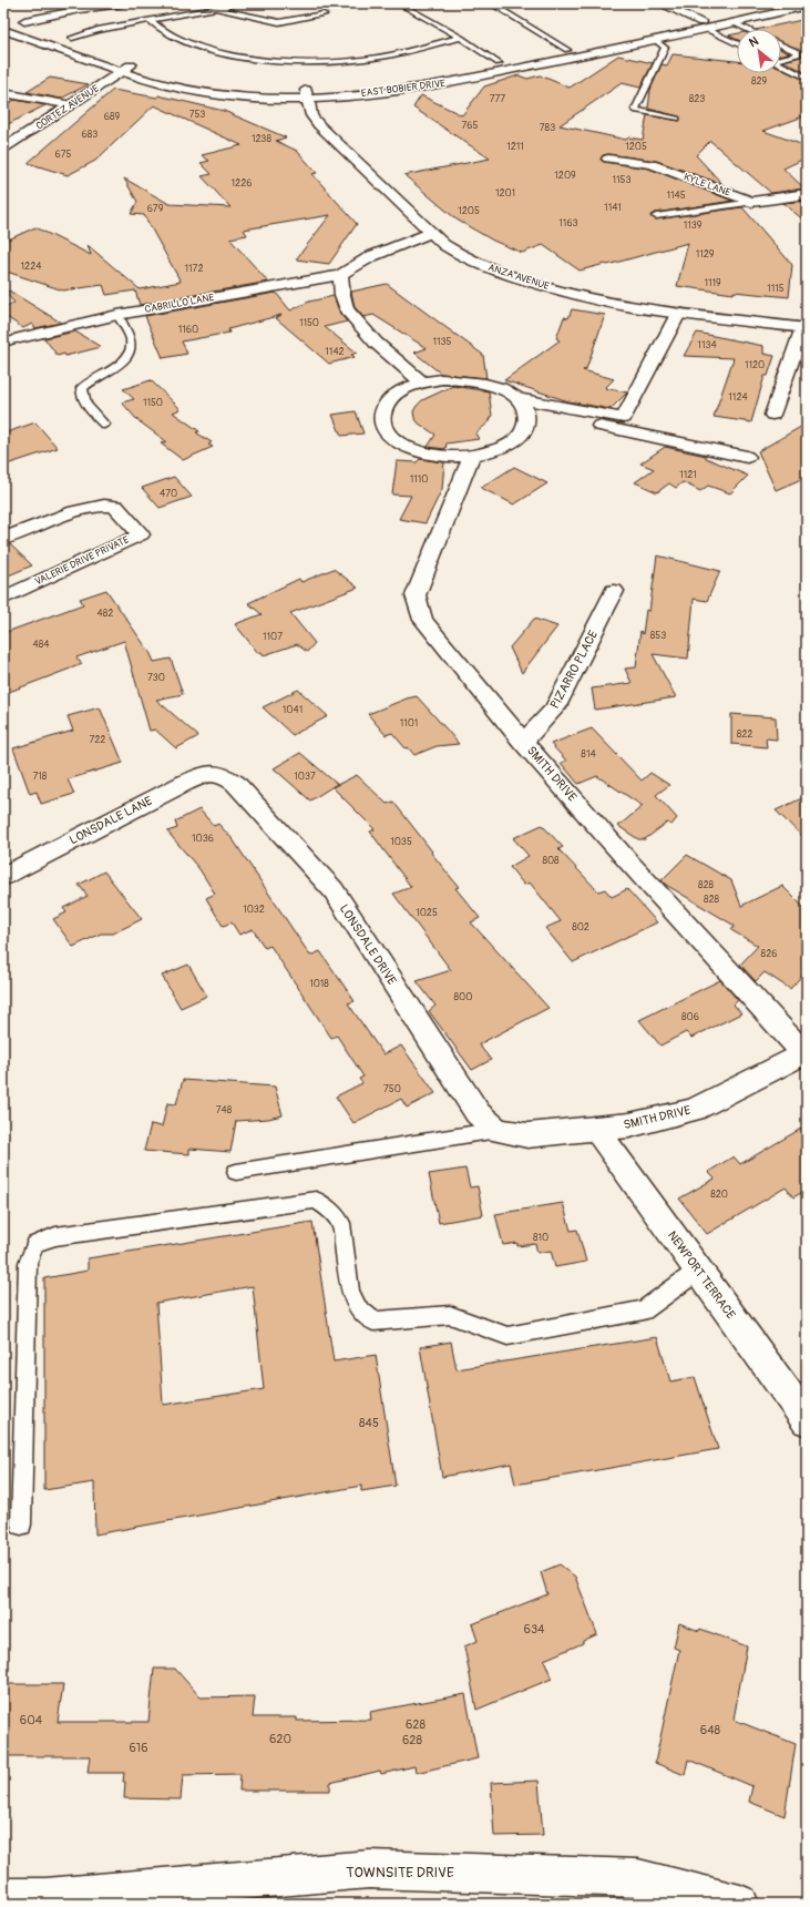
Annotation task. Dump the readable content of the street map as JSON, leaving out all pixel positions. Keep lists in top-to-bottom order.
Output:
{
  "streets": {
    "street": [
      "EAST BOBIER DRIVE",
      "CORTEZ AVENUE",
      "KYLE LANE",
      "ANZA AVENUE",
      "CABRILLO LANE",
      "VALERIE DRIVE PRIVATE",
      "PIZARRO PLACE",
      "SMITH DRIVE",
      "LONSDALE LANE",
      "LONSDALE DRIVE",
      "NEWPORT TERRACE",
      "TOWNSITE DRIVE"
    ]
  },
  "crossings": [
    ["EAST BOBIER DRIVE", "CORTEZ AVENUE"],
    ["EAST BOBIER DRIVE", "ANZA AVENUE"],
    ["PIZARRO PLACE", "SMITH DRIVE"],
    ["SMITH DRIVE", "LONSDALE DRIVE"],
    ["SMITH DRIVE", "NEWPORT TERRACE"],
    ["LONSDALE LANE", "LONSDALE DRIVE"]
  ],
  "house_numbers": [
    "829",
    "777",
    "823",
    "753",
    "689",
    "765",
    "783",
    "683",
    "1238",
    "1211",
    "1205",
    "675",
    "1209",
    "1153",
    "1226",
    "1201",
    "1145",
    "1141",
    "679",
    "1205",
    "1163",
    "1139",
    "1129",
    "1224",
    "1172",
    "1119",
    "1115",
    "1150",
    "1160",
    "1135",
    "1134",
    "1142",
    "1120",
    "1124",
    "1150",
    "1121",
    "1110",
    "470",
    "482",
    "853",
    "1107",
    "484",
    "730",
    "1041",
    "1101",
    "822",
    "722",
    "814",
    "718",
    "1037",
    "1036",
    "1035",
    "808",
    "828",
    "828",
    "1032",
    "1025",
    "802",
    "826",
    "1018",
    "800",
    "806",
    "750",
    "748",
    "820",
    "810",
    "845",
    "634",
    "604",
    "628",
    "648",
    "620",
    "628",
    "616"
  ],
  "north": "top left"
}
